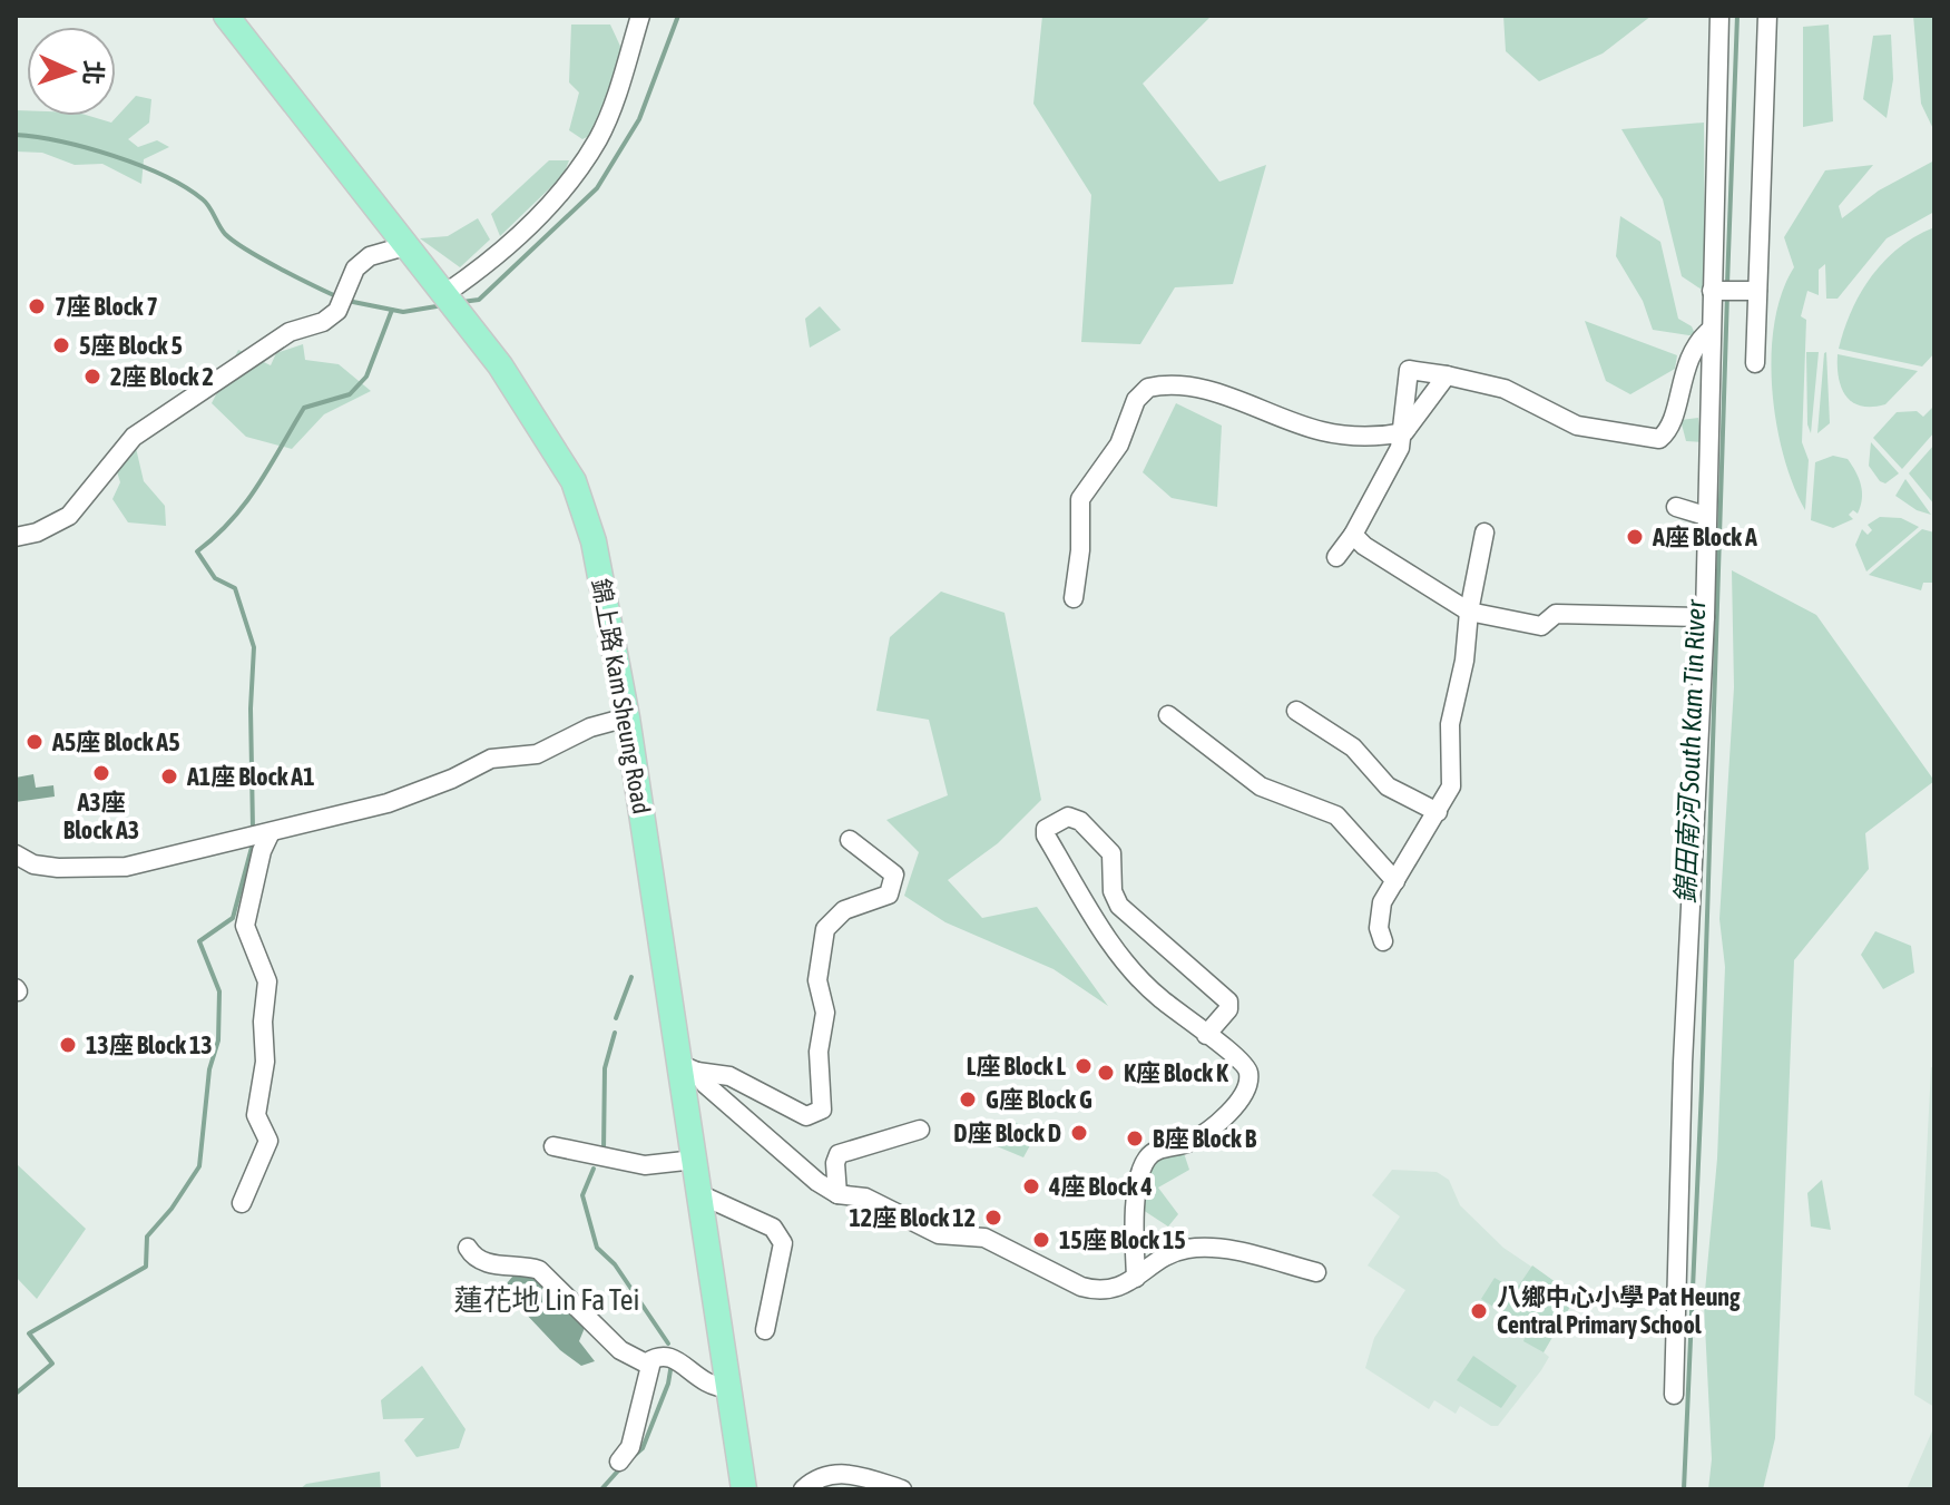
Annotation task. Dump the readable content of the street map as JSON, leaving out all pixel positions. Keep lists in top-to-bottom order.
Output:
{
  "streets": {
    "main road": ["錦上路 Kam Sheung Road"]
  },
  "districts": ["蓮花地 Lin Fa Tei"],
  "water": ["錦田南河 South Kam Tin River"],
  "places": [
    "7座 Block 7",
    "5座 Block 5",
    "2座 Block 2",
    "A座 Block A",
    "A5座 Block A5",
    "A3座 Block A3",
    "A1座 Block A1",
    "13座 Block 13",
    "L座 Block L",
    "K座 Block K",
    "G座 Block G",
    "D座 Block D",
    "B座 Block B",
    "4座 Block 4",
    "12座 Block 12",
    "15座 Block 15",
    "八鄉中心小學 Pat Heung Central Primary School"
  ],
  "north": "right"
}
